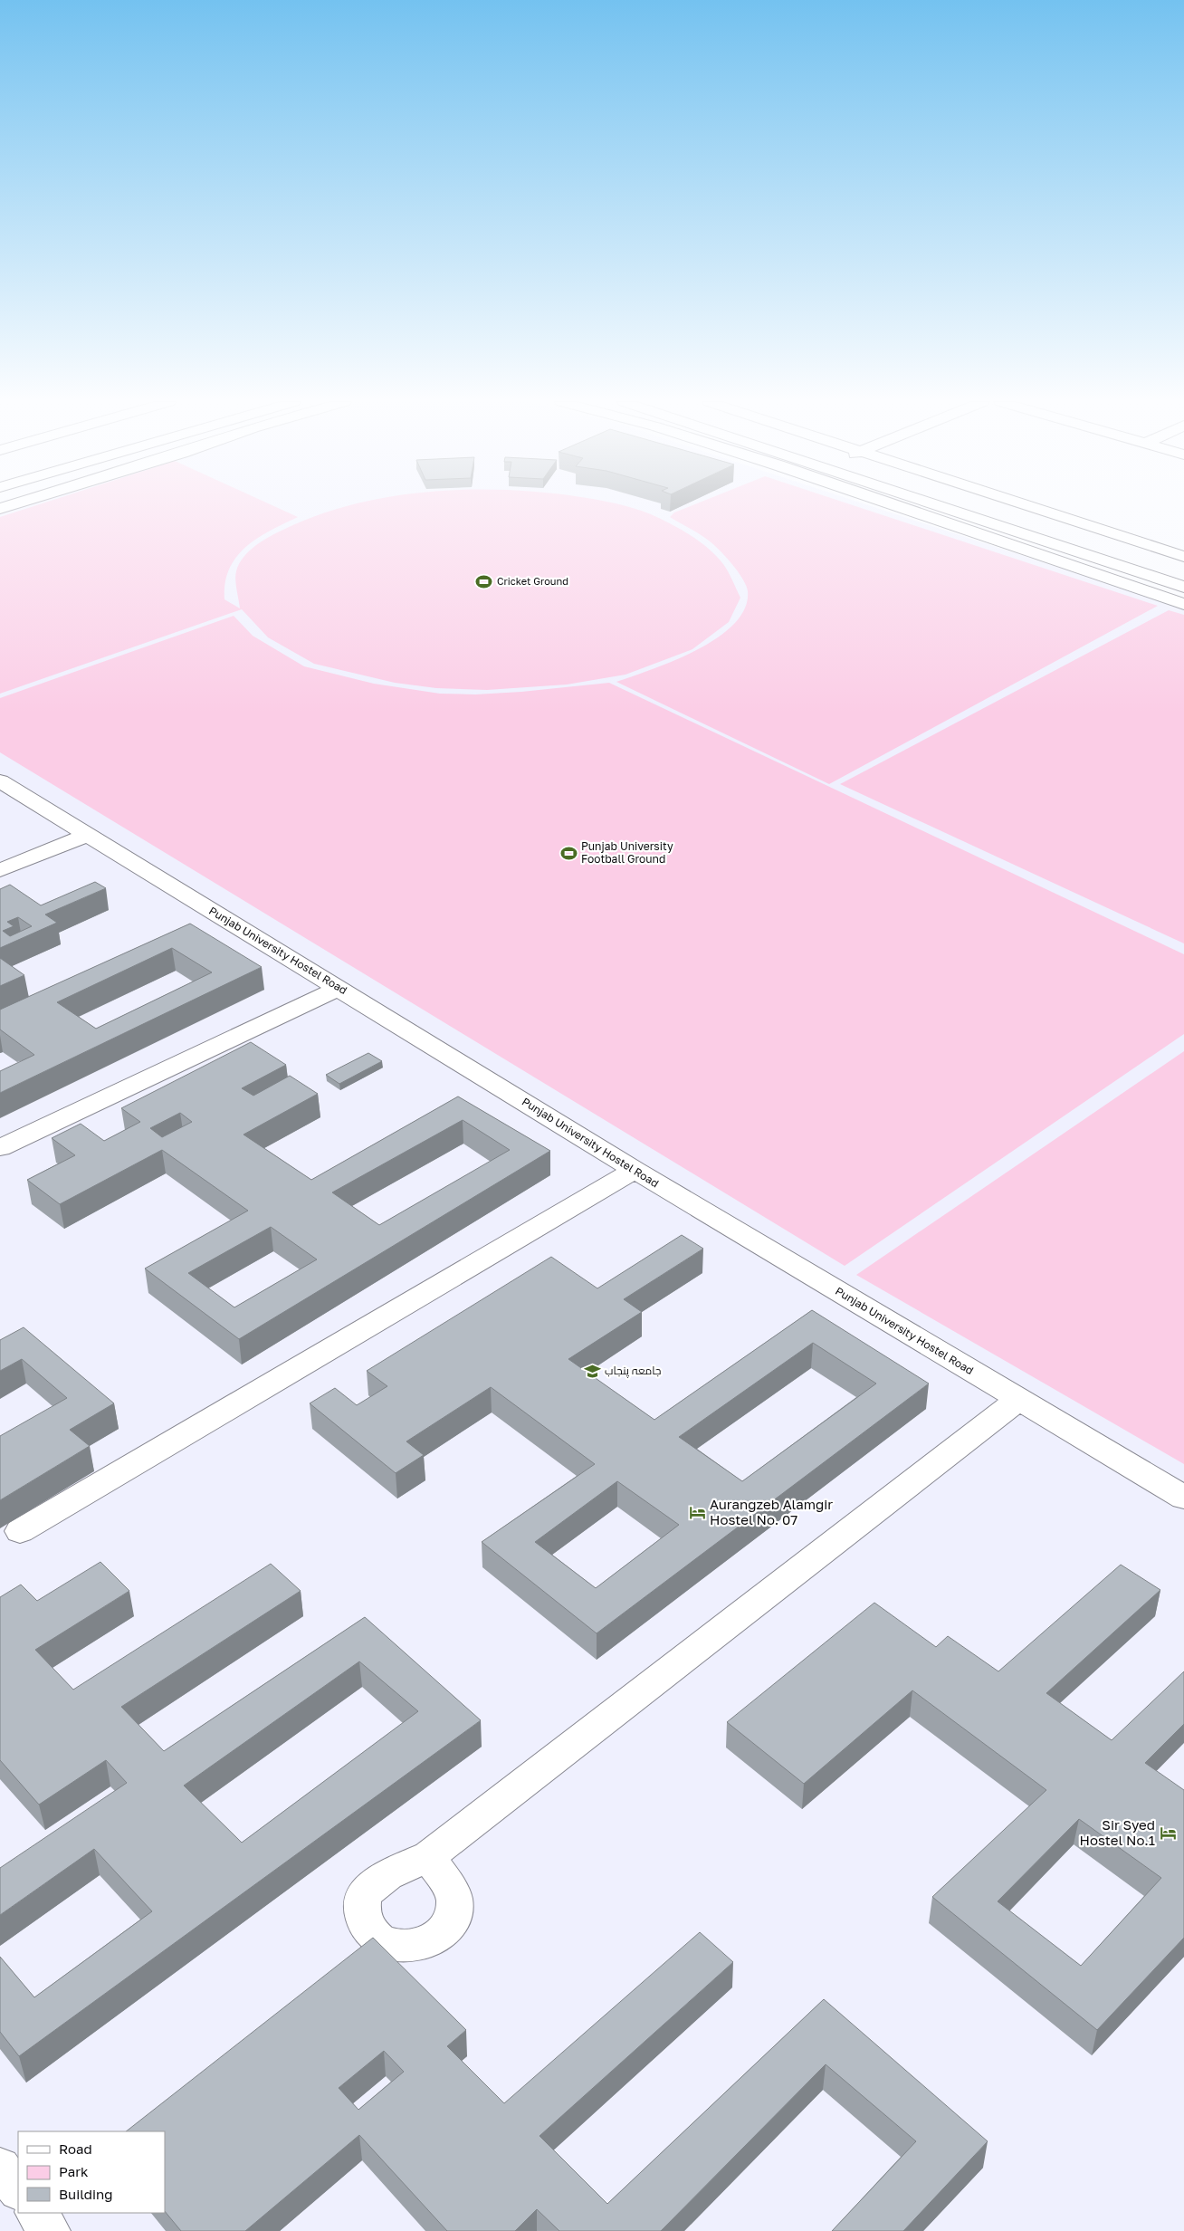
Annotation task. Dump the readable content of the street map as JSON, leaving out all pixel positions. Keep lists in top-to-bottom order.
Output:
{
  "streets": {
    "street": ["Punjab University Hostel Road"]
  },
  "places": {
    "sports": ["Cricket Ground", "Punjab University Football Ground"],
    "school or university": ["جامعہ پنجاب"],
    "hotel": ["Aurangzeb Alamgir Hostel No. 07", "Sir Syed Hostel No.1"]
  },
  "legend": ["Road", "Park", "Building"]
}
